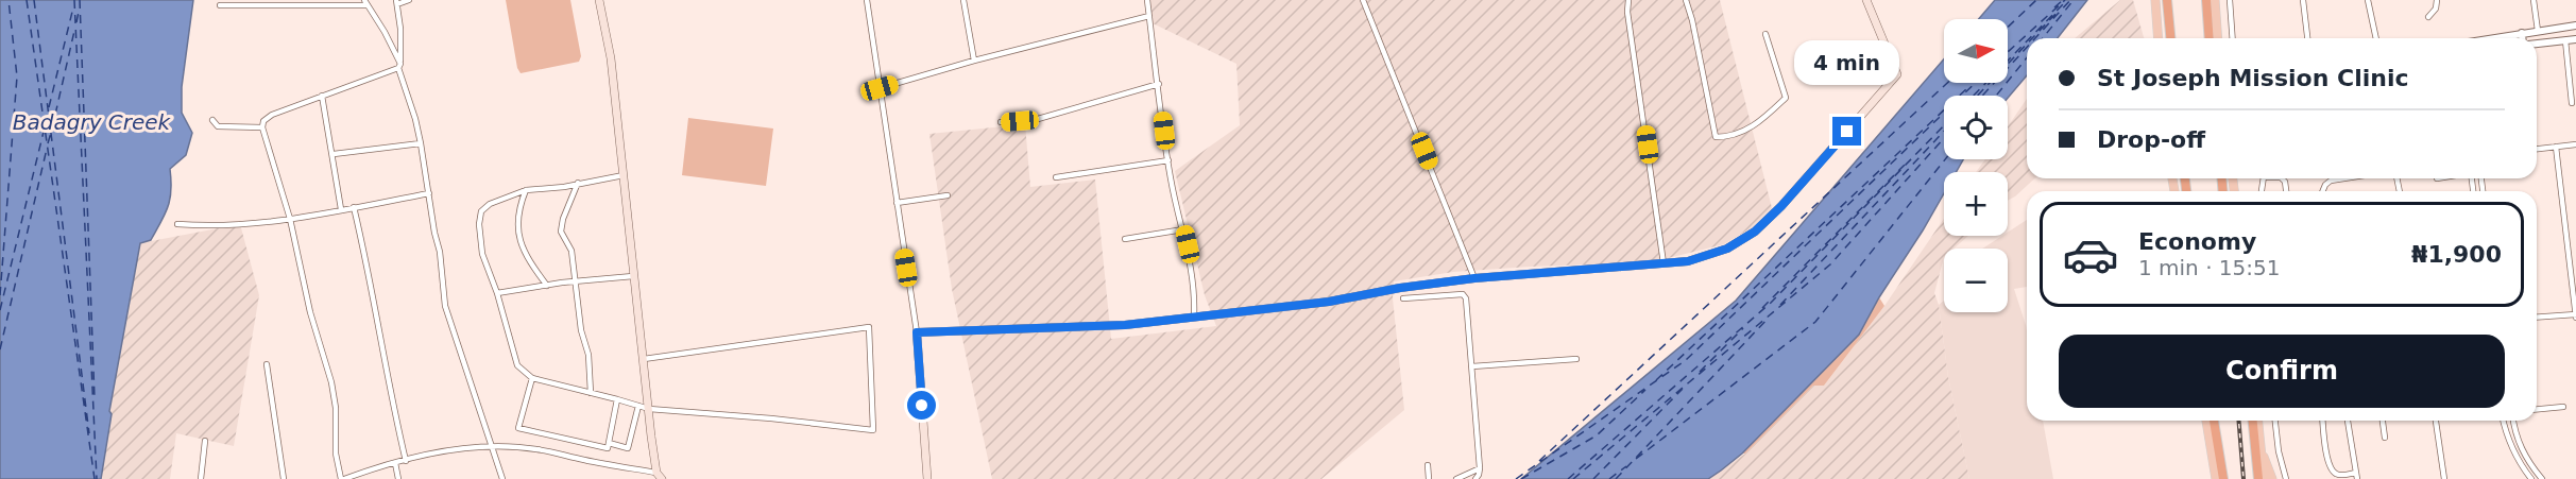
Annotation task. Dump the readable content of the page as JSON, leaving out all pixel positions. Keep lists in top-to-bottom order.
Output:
{
  "water": ["Badagry Creek"],
  "north": "right",
  "page": {
    "map_buttons": ["+", "−"],
    "banner": ["St Joseph Mission Clinic", "Drop-off"],
    "bubble": "4 min",
    "list": [
      {
        "name": "Economy",
        "note": "1 min · 15:51",
        "value": "₦1,900"
      }
    ],
    "buttons": "Confirm"
  }
}
